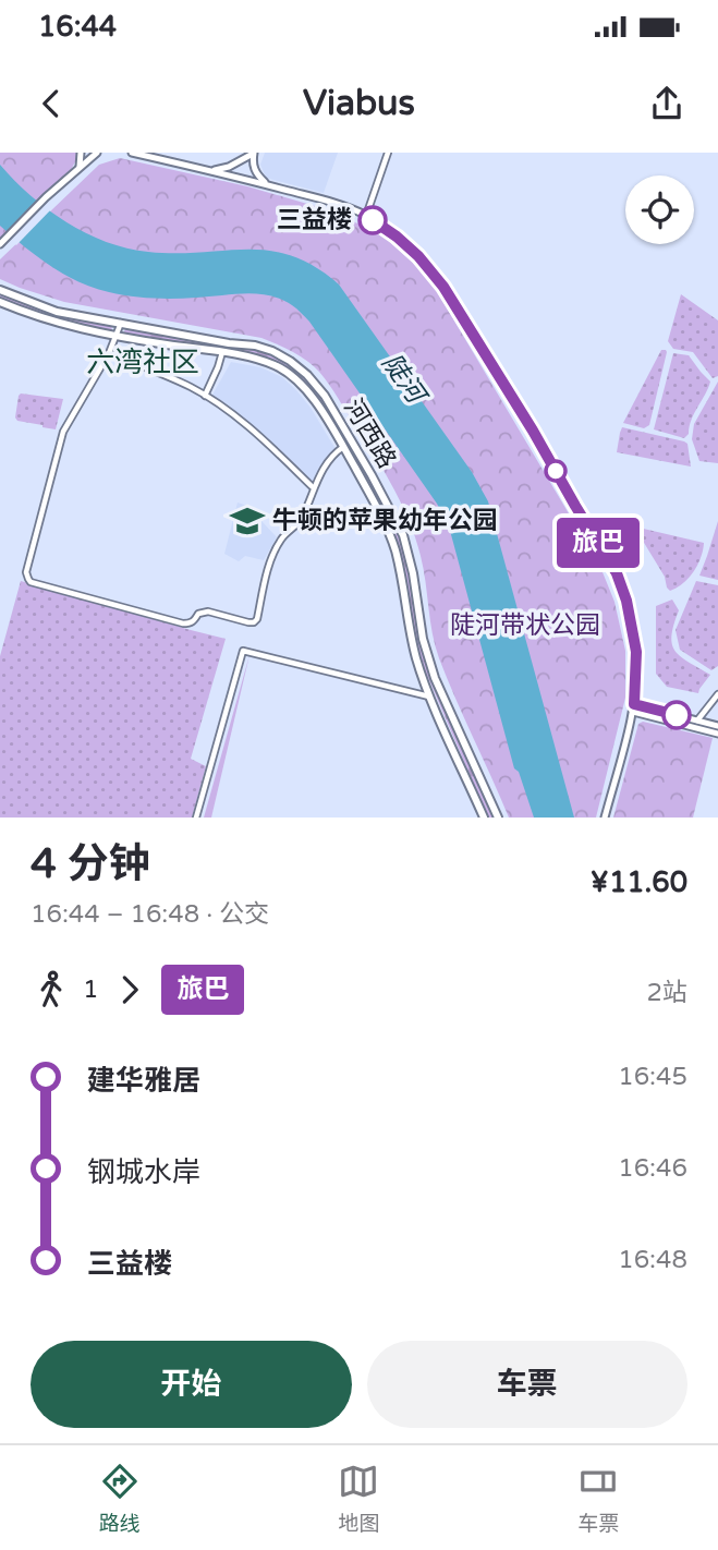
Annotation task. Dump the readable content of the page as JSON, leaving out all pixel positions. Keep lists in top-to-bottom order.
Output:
{
  "streets": {
    "main road": ["河西路"]
  },
  "districts": ["六湾社区"],
  "water": ["陡河"],
  "parks": ["陡河带状公园"],
  "places": {
    "other": ["三益楼"],
    "school or university": ["牛顿的苹果幼年公园"]
  },
  "lines": ["bus line 旅巴"],
  "page": {
    "status": "16:44",
    "header": "Viabus",
    "on_map": "旅巴",
    "heading": ["4 分钟", "16:44 – 16:48 · 公交", "¥11.60"],
    "legs": ["1", "旅巴", "2站"],
    "list": [
      {
        "name": "建华雅居",
        "value": "16:45"
      },
      {
        "name": "钢城水岸",
        "value": "16:46"
      },
      {
        "name": "三益楼",
        "value": "16:48"
      }
    ],
    "buttons": ["开始", "车票"],
    "tabs": ["路线", "地图", "车票"]
  }
}
